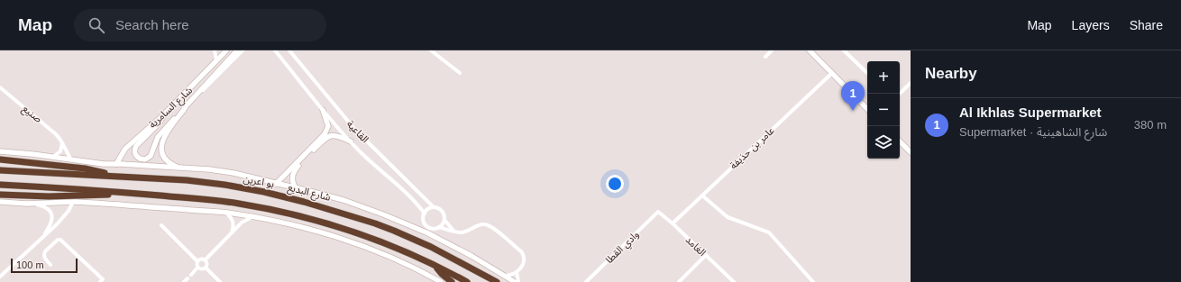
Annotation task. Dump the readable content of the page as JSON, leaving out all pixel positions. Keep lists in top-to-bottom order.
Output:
{
  "streets": {
    "highway": ["بو اعرين"],
    "main road": ["شارع السامرية", "شارع البديع"],
    "street": [
      "صنيع",
      "القاعية",
      "عامر بن حذيفة",
      "الغامد",
      "وادي القطا"
    ]
  },
  "crossings": [
    ["شارع السامرية", "شارع البديع"],
    ["صنيع", "شارع البديع"],
    ["عامر بن حذيفة", "الغامد"],
    ["الغامد", "وادي القطا"]
  ],
  "scale_bar": "100 m",
  "page": {
    "header": "Map",
    "search": "Search here",
    "nav": ["Map", "Layers", "Share"],
    "heading": "Nearby",
    "map_buttons": ["+", "−"],
    "pins": "1",
    "list": [
      {
        "mark": "1",
        "name": "Al Ikhlas Supermarket",
        "note": "Supermarket · شارع الشاهينية",
        "value": "380 m"
      }
    ],
    "scale": "100 m"
  }
}
